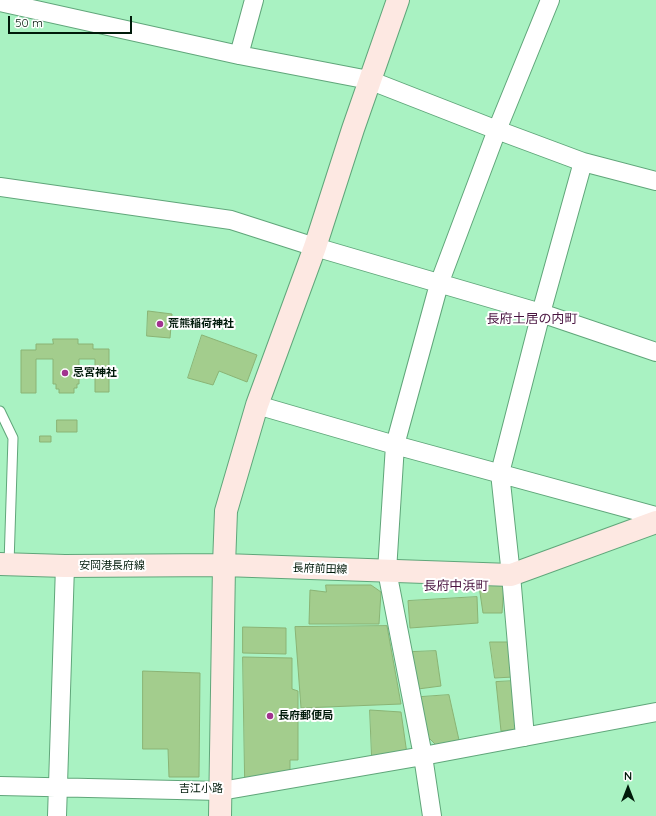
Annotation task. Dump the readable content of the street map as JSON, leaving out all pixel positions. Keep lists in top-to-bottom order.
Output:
{
  "streets": {
    "main road": ["安岡港長府線", "長府前田線"],
    "street": ["吉江小路"]
  },
  "crossings": [
    ["安岡港長府線", "長府前田線"]
  ],
  "districts": ["長府土居の内町", "長府中浜町"],
  "places": ["荒熊稲荷神社", "忌宮神社", "長府郵便局"],
  "scale_bar": "50 m",
  "north": "top"
}
